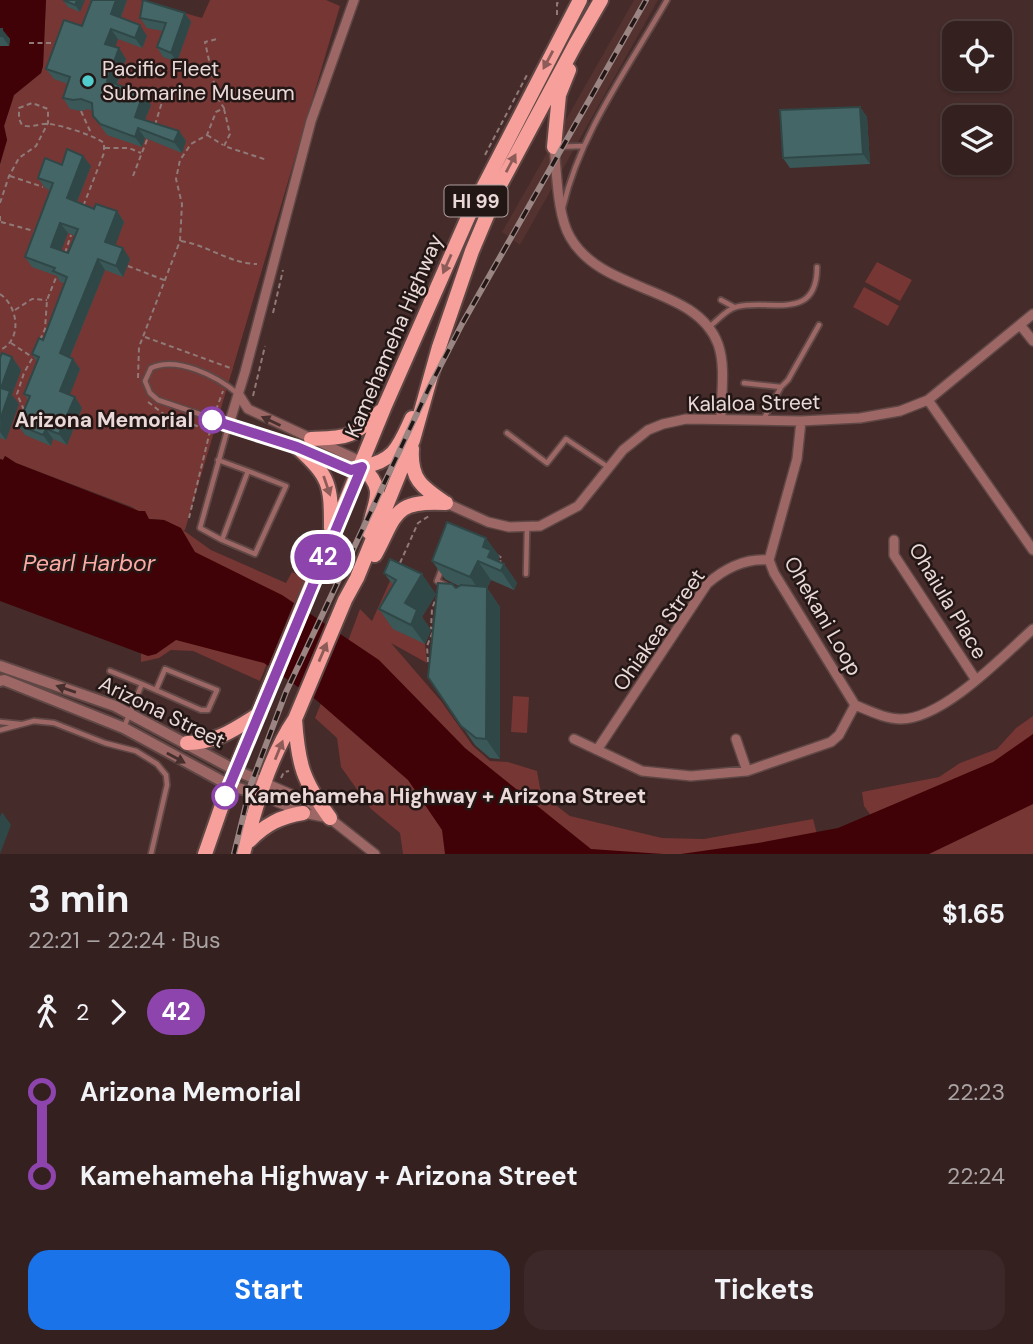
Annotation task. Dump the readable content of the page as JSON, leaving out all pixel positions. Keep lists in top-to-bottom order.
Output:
{
  "streets": {
    "main road": ["HI 99", "Kamehameha Highway"],
    "street": [
      "Kalaloa Street",
      "Ohaiula Place",
      "Ohekani Loop",
      "Ohiakea Street",
      "Arizona Street"
    ]
  },
  "crossings": [
    ["Kamehameha Highway", "Arizona Street"],
    ["Kalaloa Street", "Ohekani Loop"],
    ["Ohaiula Place", "Ohekani Loop"],
    ["Ohekani Loop", "Ohiakea Street"]
  ],
  "water": ["Pearl Harbor"],
  "places": ["Pacific Fleet Submarine Museum", "Arizona Memorial", "Kamehameha Highway + Arizona Street"],
  "lines": ["bus line 42"],
  "page": {
    "on_map": "42",
    "heading": ["3 min", "22:21 – 22:24 · Bus", "$1.65"],
    "legs": ["2", "42"],
    "list": [
      {
        "name": "Arizona Memorial",
        "value": "22:23"
      },
      {
        "name": "Kamehameha Highway + Arizona Street",
        "value": "22:24"
      }
    ],
    "buttons": ["Start", "Tickets"]
  }
}
